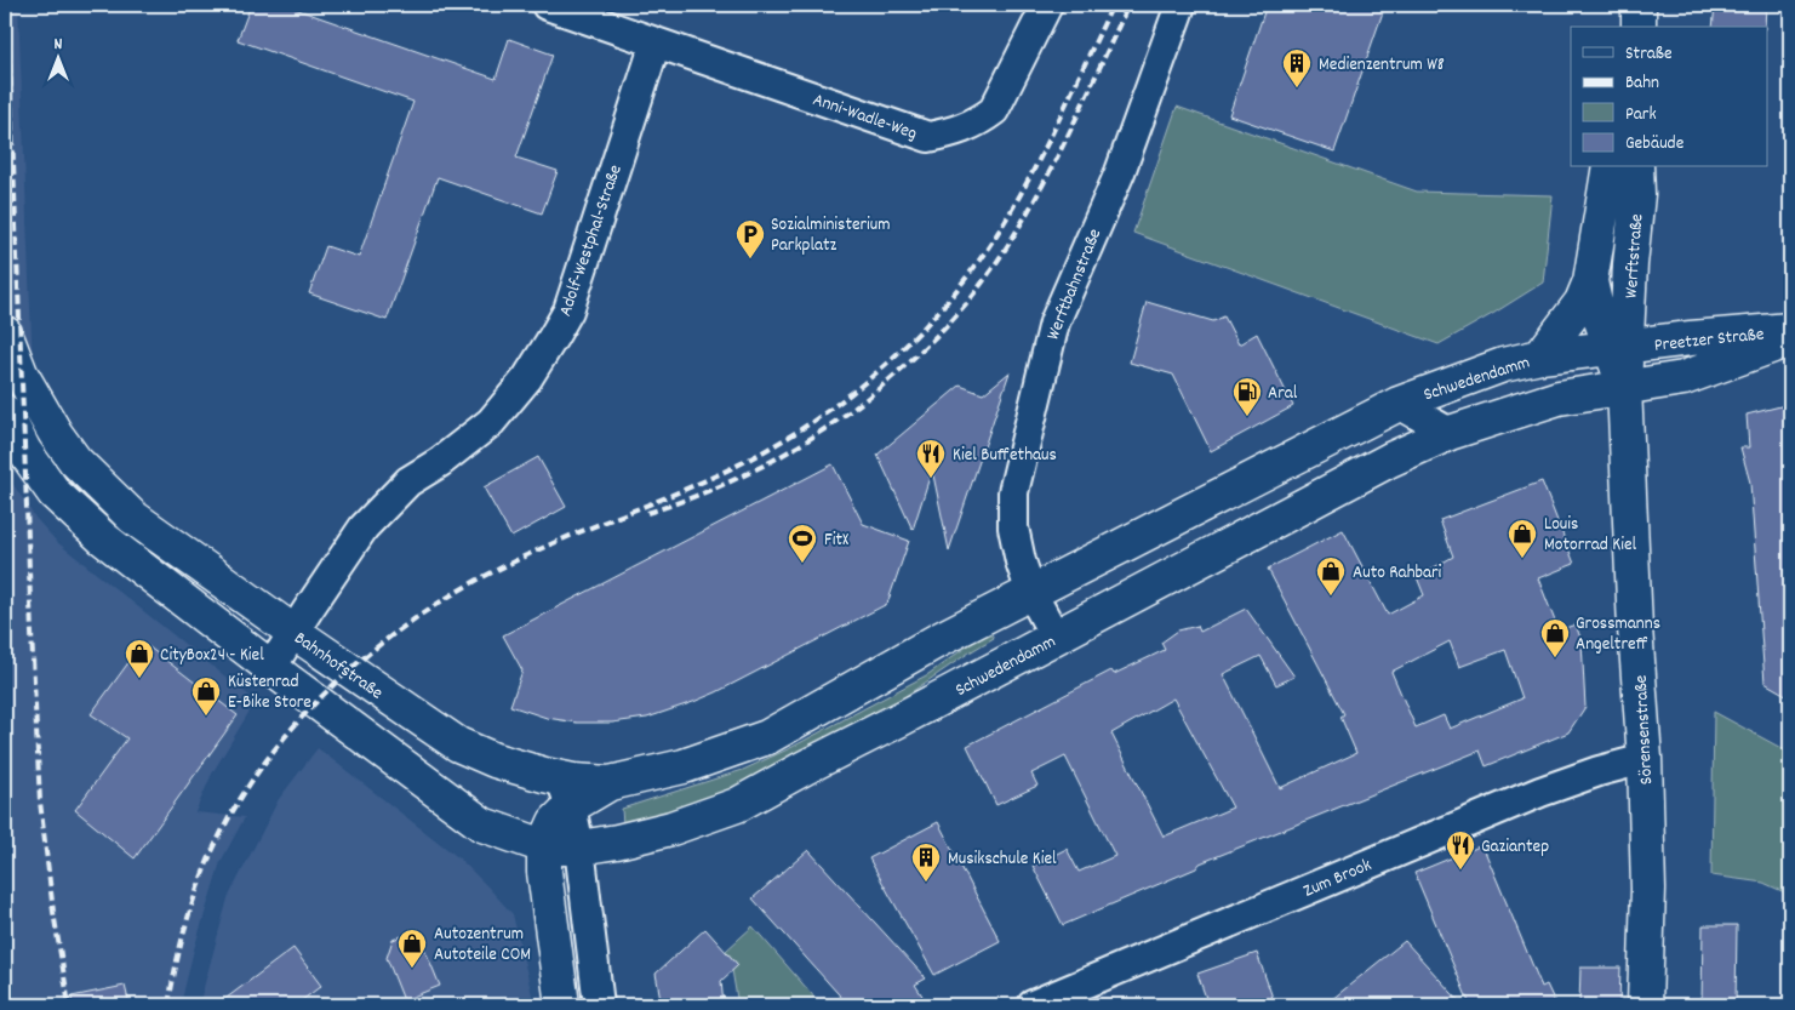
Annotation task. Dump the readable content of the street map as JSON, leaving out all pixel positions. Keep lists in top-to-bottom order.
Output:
{
  "streets": {
    "main road": [
      "Werftstraße",
      "Preetzer Straße",
      "Schwedendamm",
      "Bahnhofstraße",
      "Sörensenstraße"
    ],
    "street": [
      "Anni-Wadle-Weg",
      "Adolf-Westphal-Straße",
      "Werftbahnstraße",
      "Zum Brook"
    ]
  },
  "crossings": [
    ["Anni-Wadle-Weg", "Adolf-Westphal-Straße"],
    ["Adolf-Westphal-Straße", "Bahnhofstraße"],
    ["Werftstraße", "Preetzer Straße"],
    ["Werftstraße", "Schwedendamm"],
    ["Werftstraße", "Sörensenstraße"],
    ["Werftbahnstraße", "Schwedendamm"],
    ["Preetzer Straße", "Schwedendamm"],
    ["Preetzer Straße", "Sörensenstraße"],
    ["Schwedendamm", "Bahnhofstraße"],
    ["Schwedendamm", "Sörensenstraße"],
    ["Sörensenstraße", "Zum Brook"]
  ],
  "places": {
    "building": ["Medienzentrum W8", "Musikschule Kiel"],
    "parking": ["Sozialministerium Parkplatz"],
    "fuel station": ["Aral"],
    "restaurant": ["Kiel Buffethaus", "Gaziantep"],
    "shop": [
      "Louis Motorrad Kiel",
      "Auto Rahbari",
      "Grossmanns Angeltreff",
      "CityBox24 - Kiel",
      "Küstenrad E-Bike Store",
      "Autozentrum Autoteile COM"
    ],
    "sports": ["FitX"]
  },
  "legend": [
    "Straße",
    "Bahn",
    "Park",
    "Gebäude"
  ],
  "north": "top"
}
